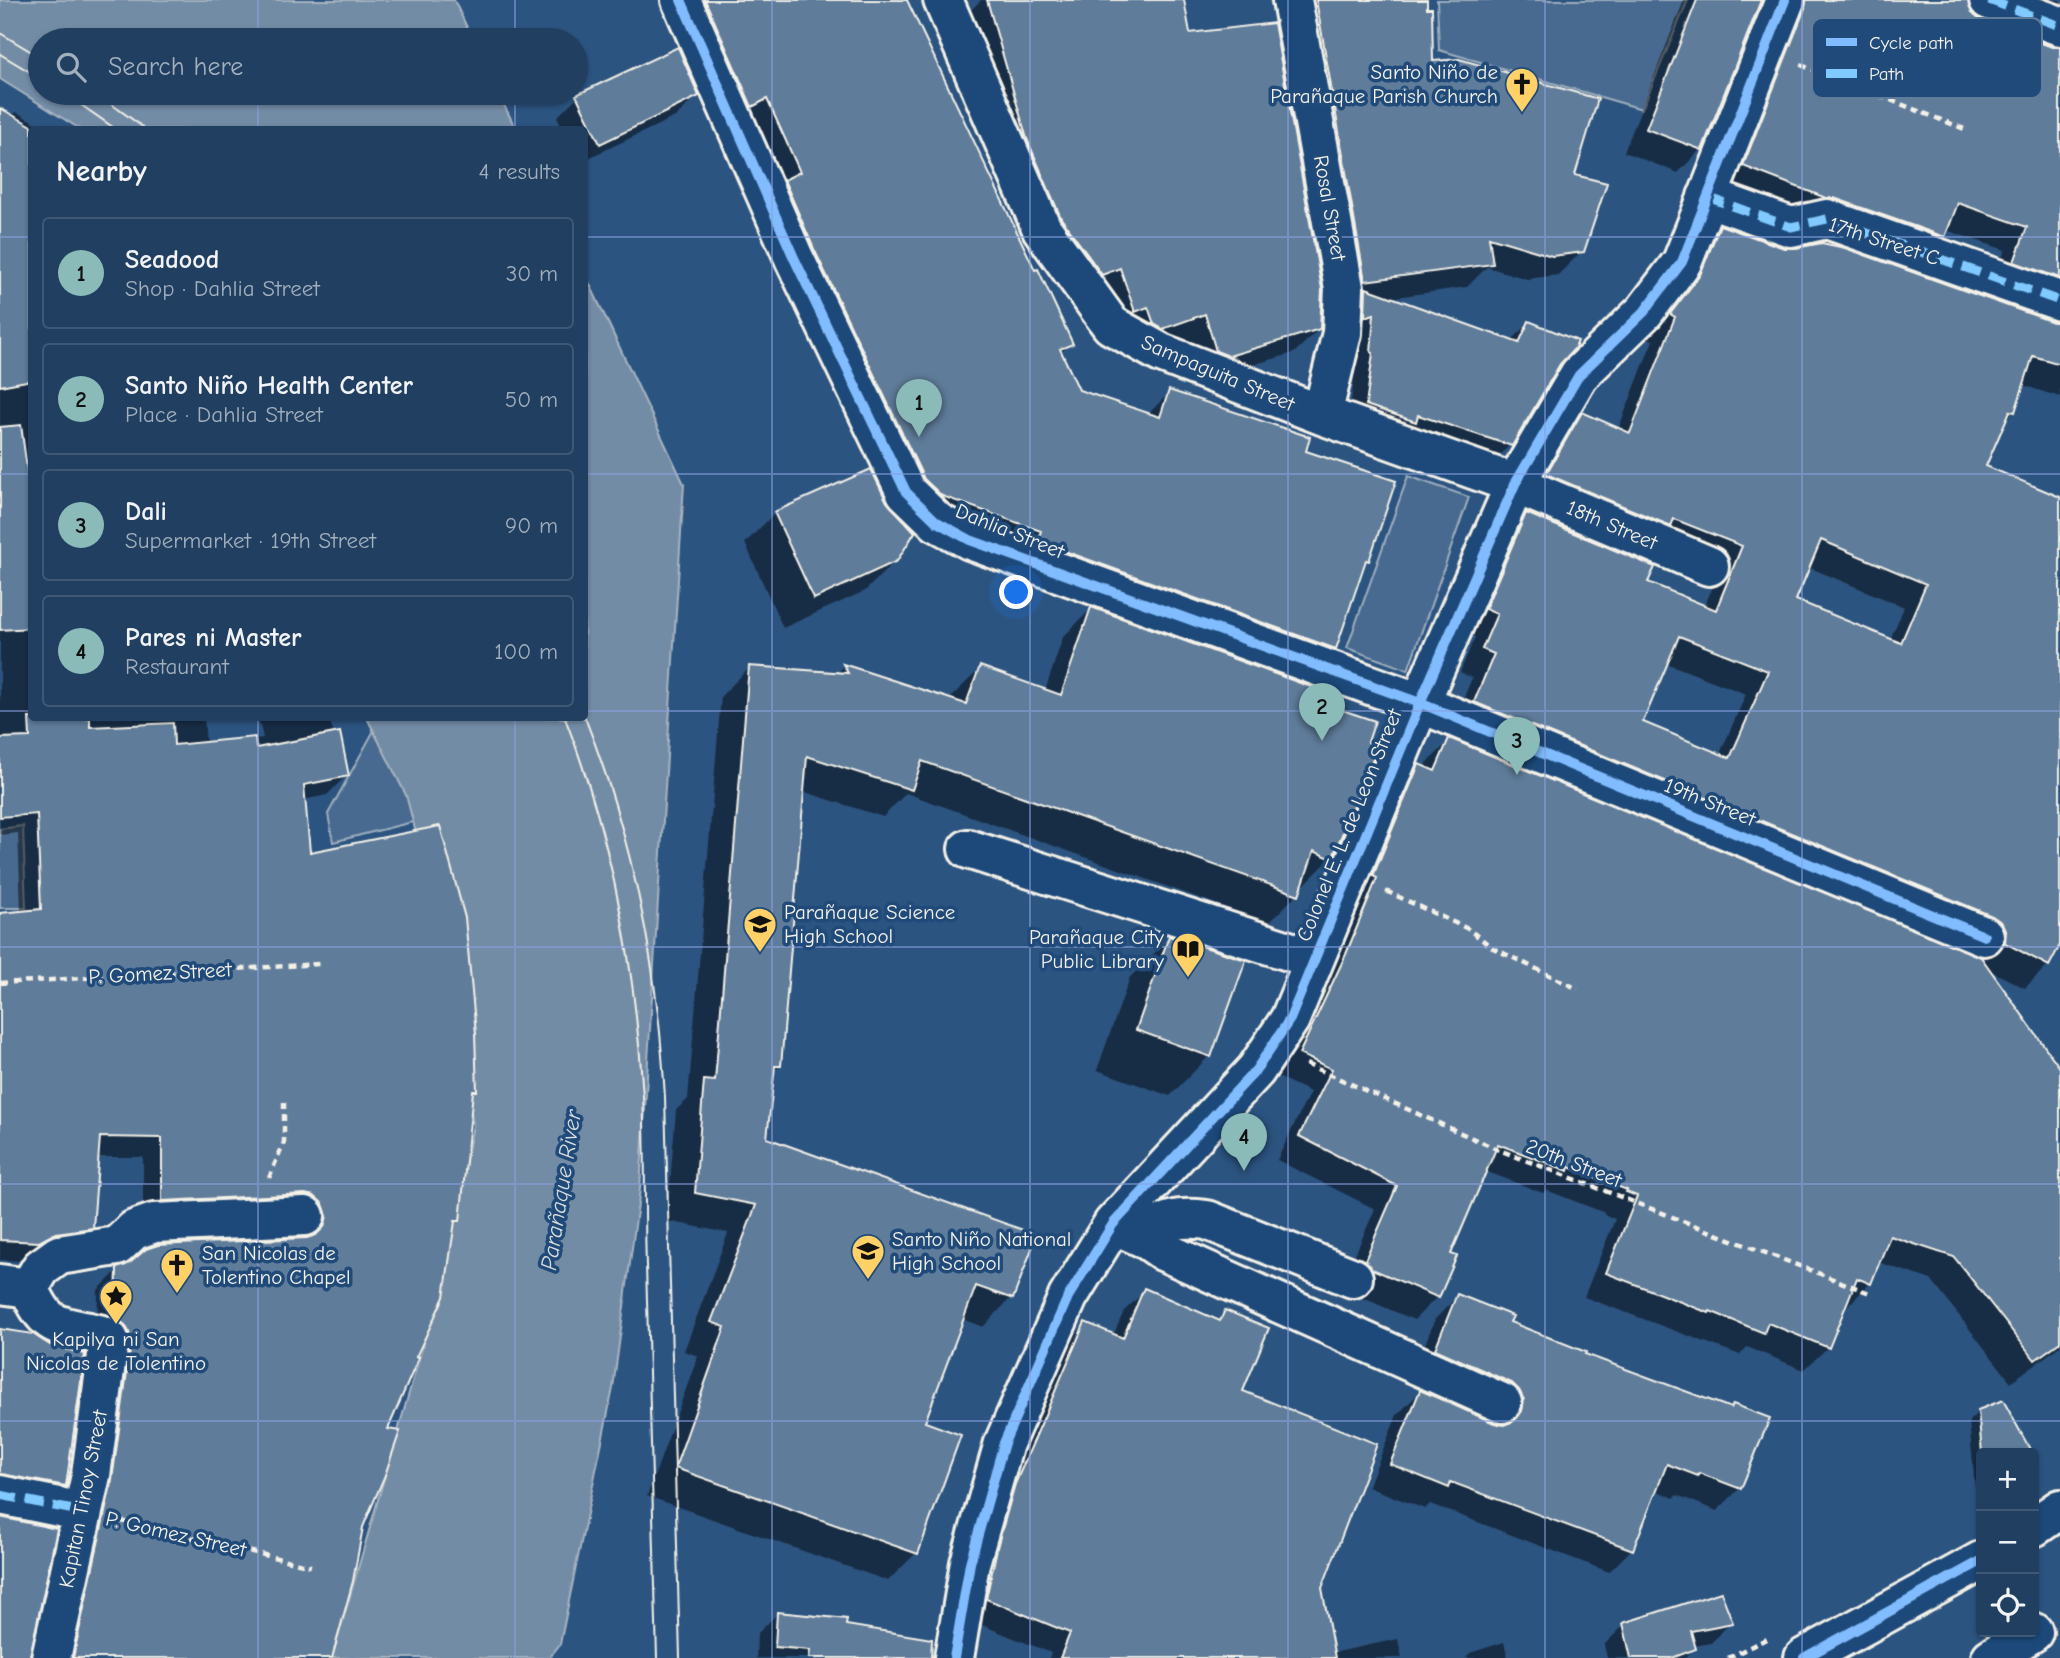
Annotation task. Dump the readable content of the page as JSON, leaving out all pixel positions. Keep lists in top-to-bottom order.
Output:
{
  "streets": {
    "street": [
      "Rosal Street",
      "17th Street C",
      "Sampaguita Street",
      "18th Street",
      "Dahlia Street",
      "19th Street",
      "Colonel E. L. de Leon Street",
      "P. Gomez Street",
      "Kapitan Tinoy Street"
    ],
    "path": ["20th Street"]
  },
  "crossings": [
    ["Rosal Street", "Sampaguita Street"],
    ["17th Street C", "Colonel E. L. de Leon Street"],
    ["Sampaguita Street", "18th Street"],
    ["Sampaguita Street", "Colonel E. L. de Leon Street"],
    ["18th Street", "Colonel E. L. de Leon Street"],
    ["Dahlia Street", "19th Street"],
    ["Dahlia Street", "Colonel E. L. de Leon Street"],
    ["19th Street", "Colonel E. L. de Leon Street"],
    ["Colonel E. L. de Leon Street", "20th Street"],
    ["P. Gomez Street", "Kapitan Tinoy Street"]
  ],
  "water": ["Parañaque River"],
  "places": {
    "church": ["Santo Niño de Parañaque Parish Church", "San Nicolas de Tolentino Chapel"],
    "school or university": ["Parañaque Science High School", "Santo Niño National High School"],
    "library": ["Parañaque City Public Library"],
    "place": ["Kapilya ni San Nicolas de Tolentino"]
  },
  "legend": ["Cycle path", "Path"],
  "page": {
    "search": "Search here",
    "heading": ["Nearby", "4 results"],
    "list": [
      {
        "mark": "1",
        "name": "Seadood",
        "note": "Shop · Dahlia Street",
        "value": "30 m"
      },
      {
        "mark": "2",
        "name": "Santo Niño Health Center",
        "note": "Place · Dahlia Street",
        "value": "50 m"
      },
      {
        "mark": "3",
        "name": "Dali",
        "note": "Supermarket · 19th Street",
        "value": "90 m"
      },
      {
        "mark": "4",
        "name": "Pares ni Master",
        "note": "Restaurant",
        "value": "100 m"
      }
    ],
    "pins": [
      "1",
      "2",
      "3",
      "4"
    ],
    "map_buttons": ["+", "−"]
  }
}
